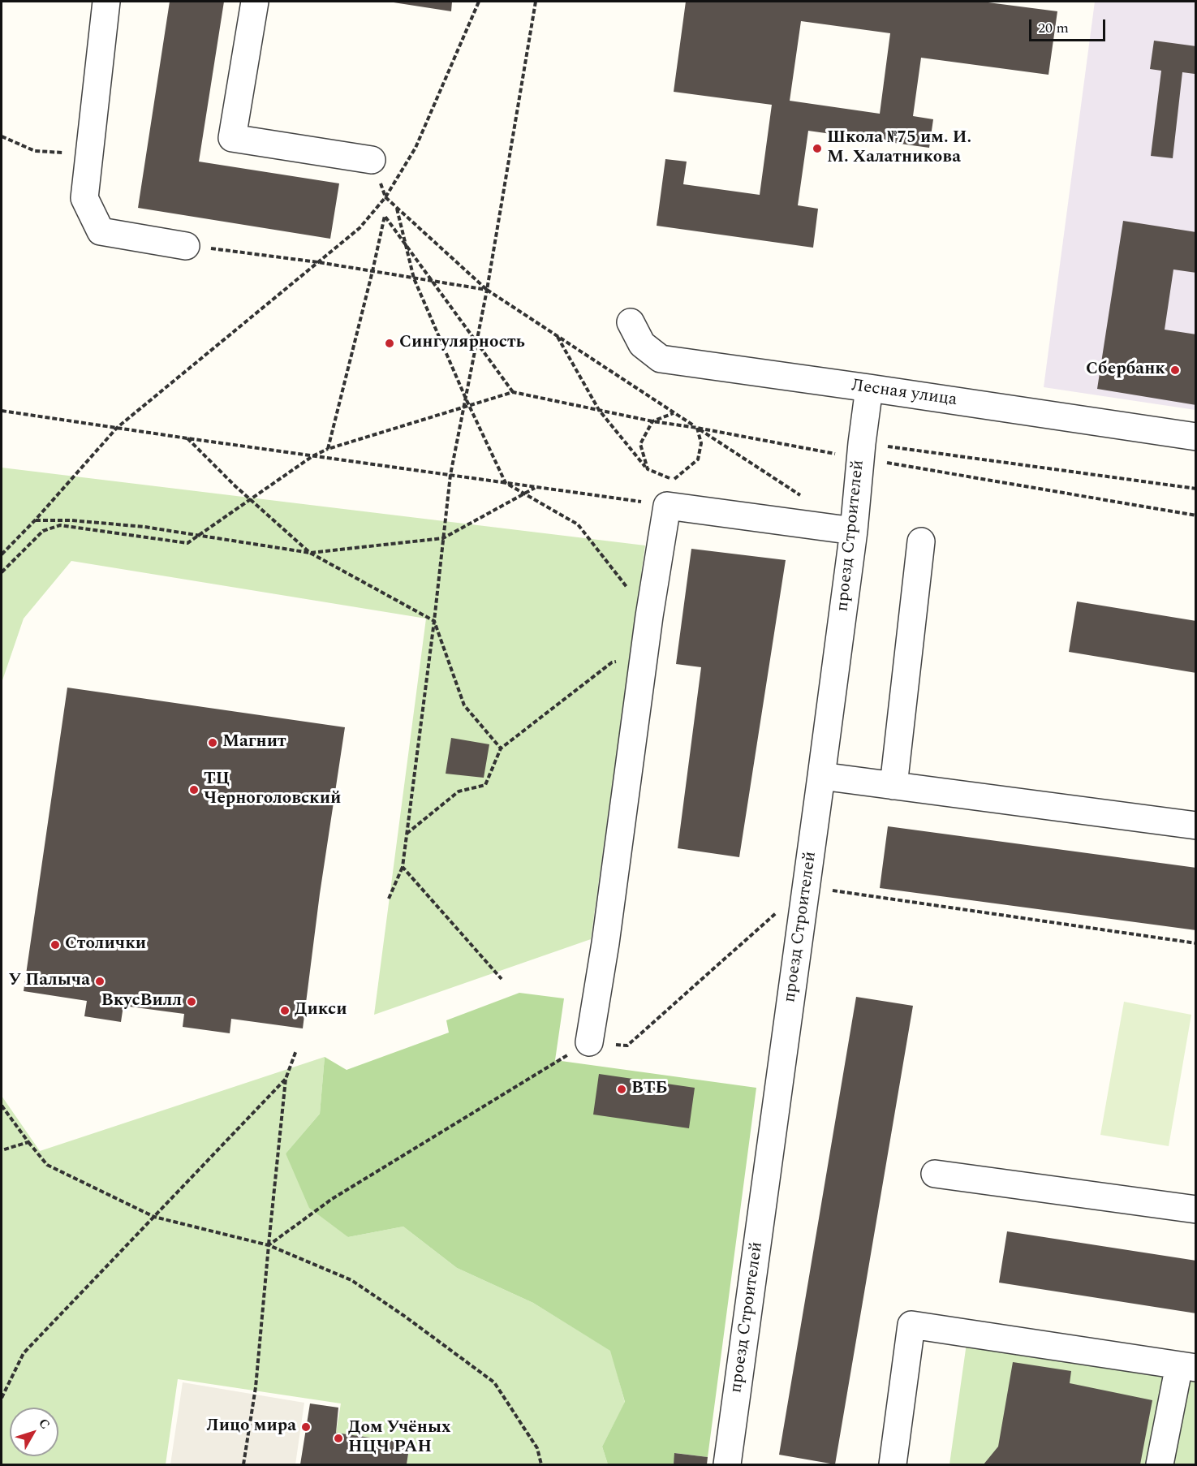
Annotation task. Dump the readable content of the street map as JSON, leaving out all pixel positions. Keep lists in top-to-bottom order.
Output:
{
  "streets": {
    "street": ["Лесная улица", "проезд Строителей"]
  },
  "crossings": [
    ["Лесная улица", "проезд Строителей"]
  ],
  "places": [
    "Школа №75 им. И. М. Халатникова",
    "Сингулярность",
    "Сбербанк",
    "Магнит",
    "ТЦ Черноголовский",
    "Столички",
    "У Палыча",
    "ВкусВилл",
    "Дикси",
    "ВТБ",
    "Лицо мира",
    "Дом Учёных НЦЧ РАН"
  ],
  "scale_bar": "20 m",
  "north": "top right"
}
